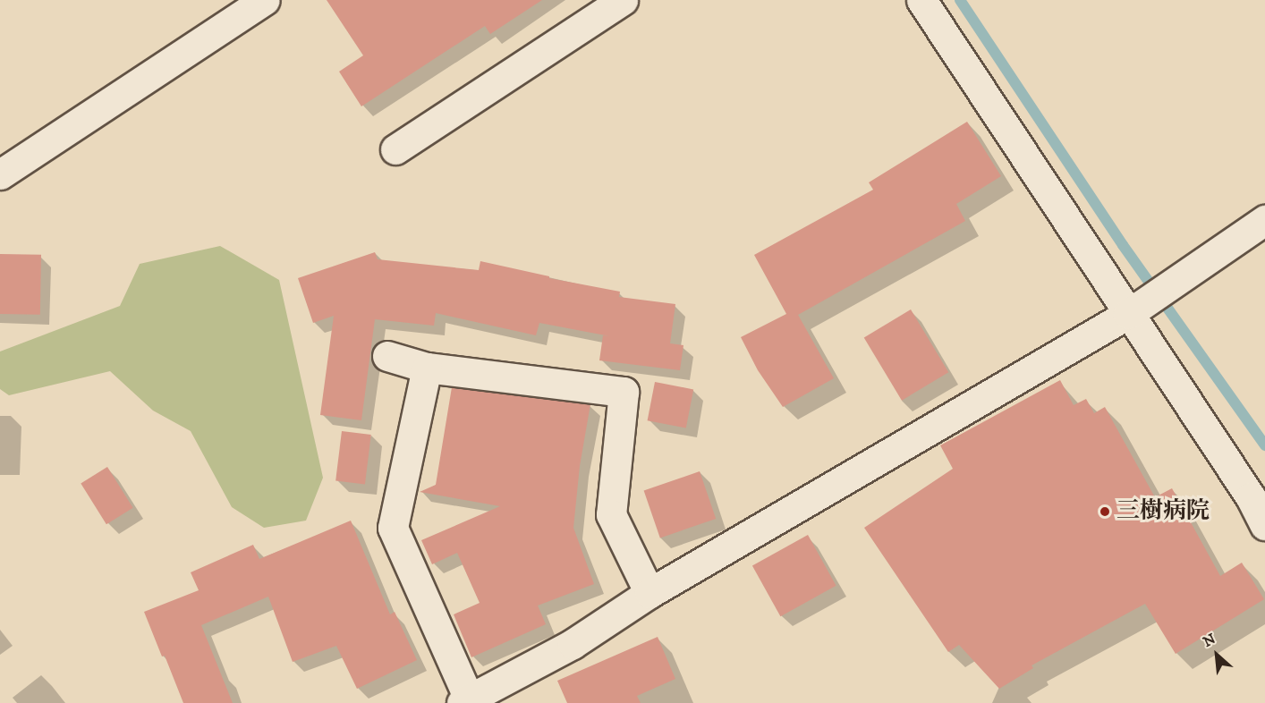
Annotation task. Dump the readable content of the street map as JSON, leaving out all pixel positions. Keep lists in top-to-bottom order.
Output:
{
  "places": ["三樹病院"],
  "north": "top left"
}
